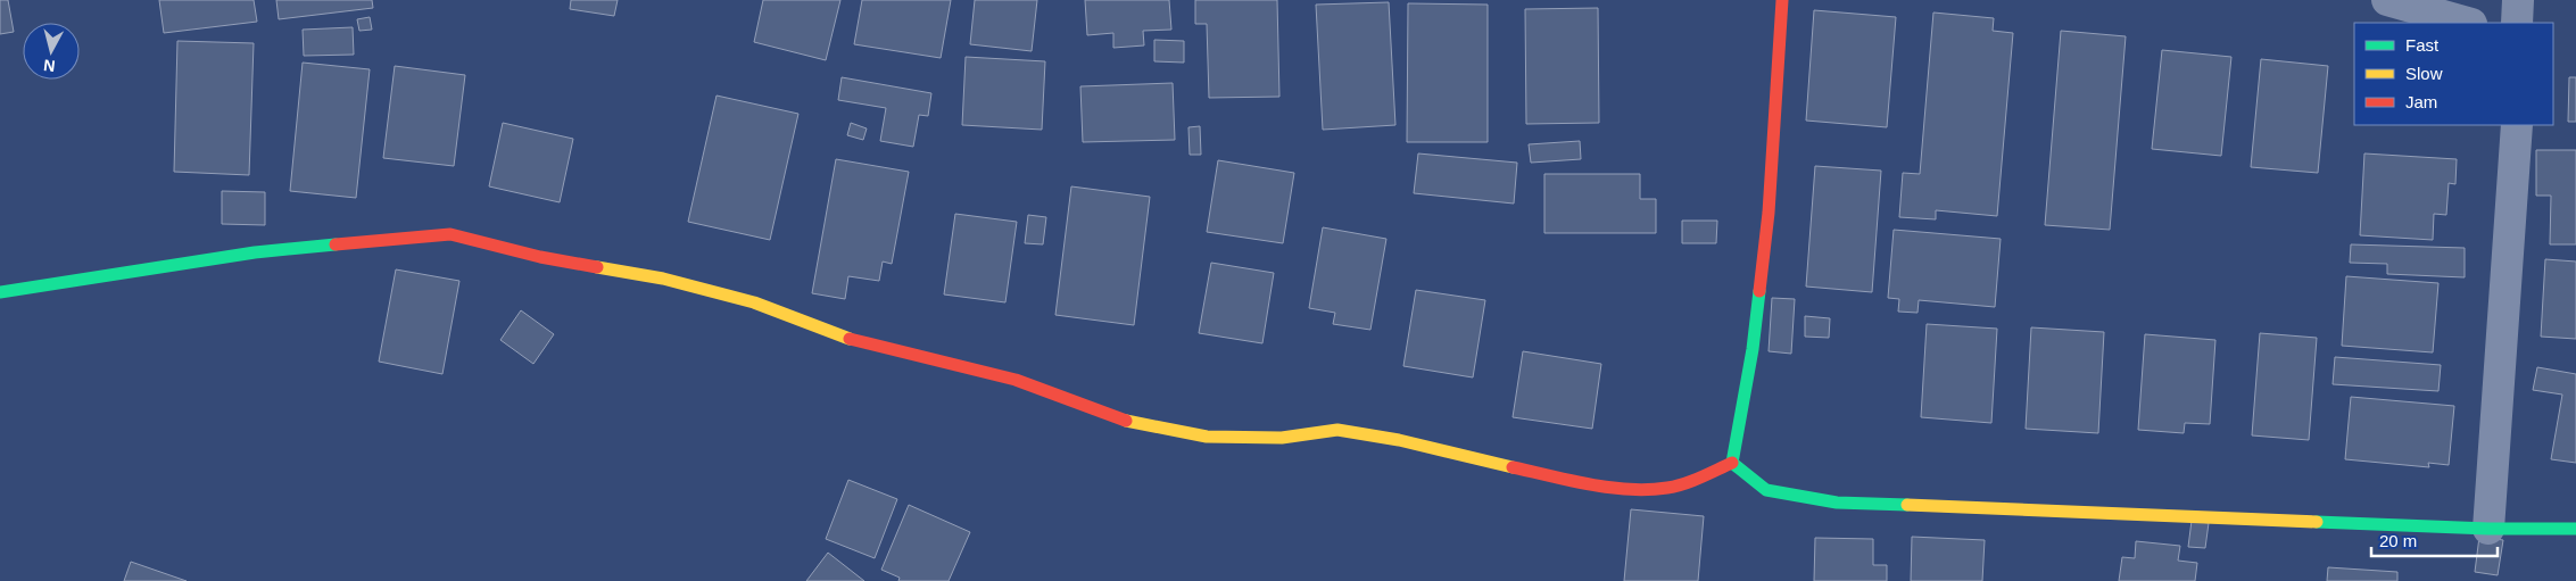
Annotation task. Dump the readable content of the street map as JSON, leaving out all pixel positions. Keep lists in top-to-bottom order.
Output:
{
  "legend": ["Fast", "Slow", "Jam"],
  "scale_bar": "20 m",
  "north": "bottom"
}
